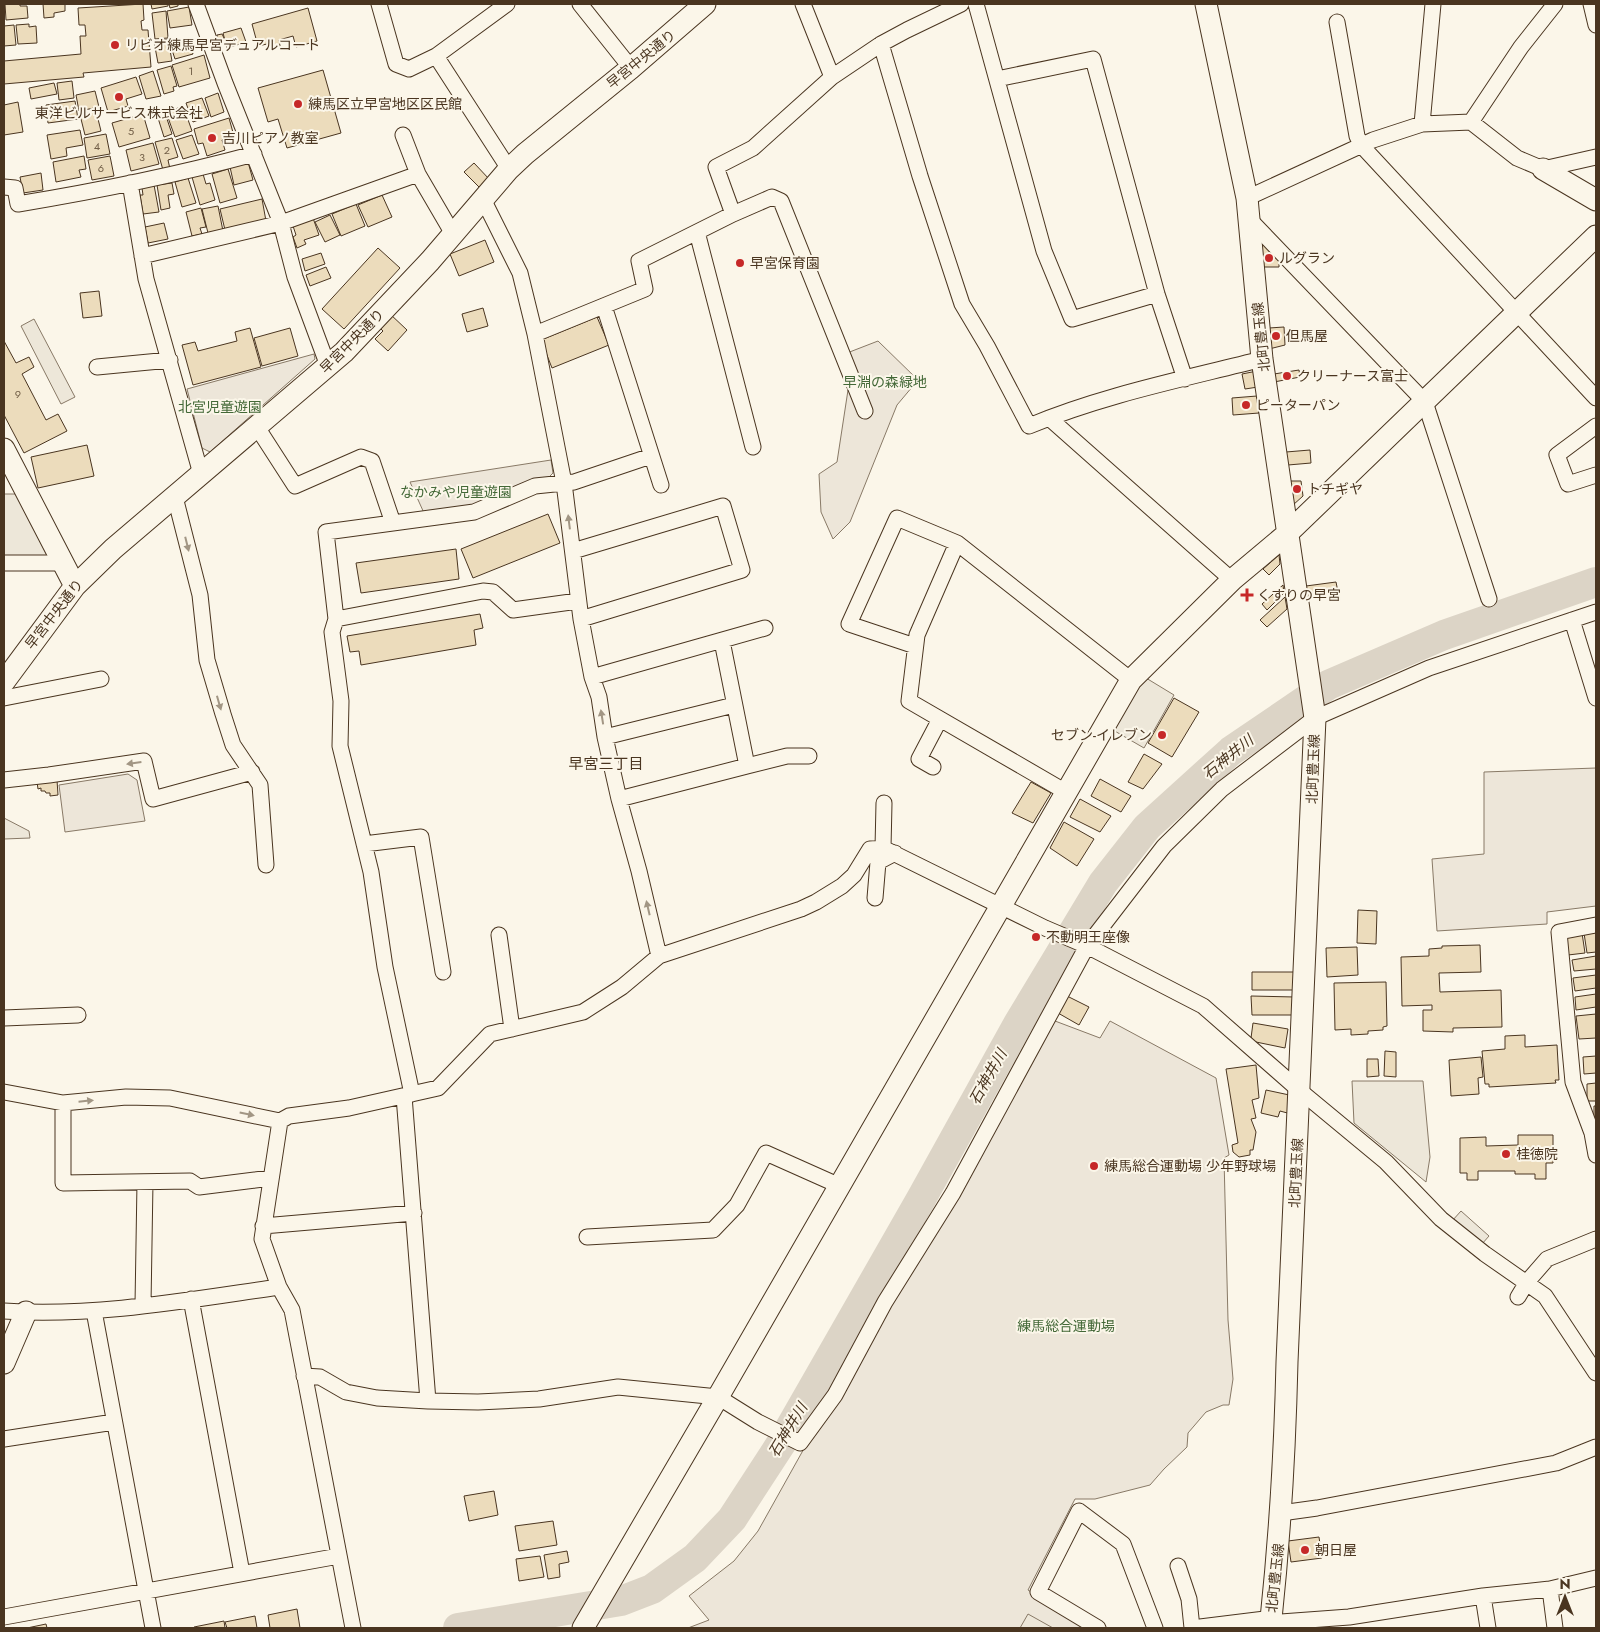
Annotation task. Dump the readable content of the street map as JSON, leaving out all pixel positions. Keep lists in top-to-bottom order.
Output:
{
  "streets": {
    "street": ["早宮中央通り", "北町豊玉線"]
  },
  "districts": ["早宮三丁目"],
  "water": ["石神井川"],
  "parks": [
    "早淵の森緑地",
    "北宮児童遊園",
    "なかみや児童遊園",
    "練馬総合運動場"
  ],
  "places": {
    "other": [
      "リビオ練馬早宮デュアルコート",
      "東洋ビルサービス株式会社",
      "練馬区立早宮地区区民館",
      "吉川ピアノ教室",
      "ルグラン",
      "早宮保育園",
      "但馬屋",
      "クリーナース富士",
      "ピーターパン",
      "トチギヤ",
      "セブン-イレブン",
      "不動明王座像",
      "桂徳院",
      "練馬総合運動場 少年野球場",
      "朝日屋"
    ],
    "health": ["くすりの早宮"]
  },
  "house_numbers": [
    "1",
    "5",
    "4",
    "2",
    "3",
    "6",
    "9"
  ],
  "north": "top"
}
